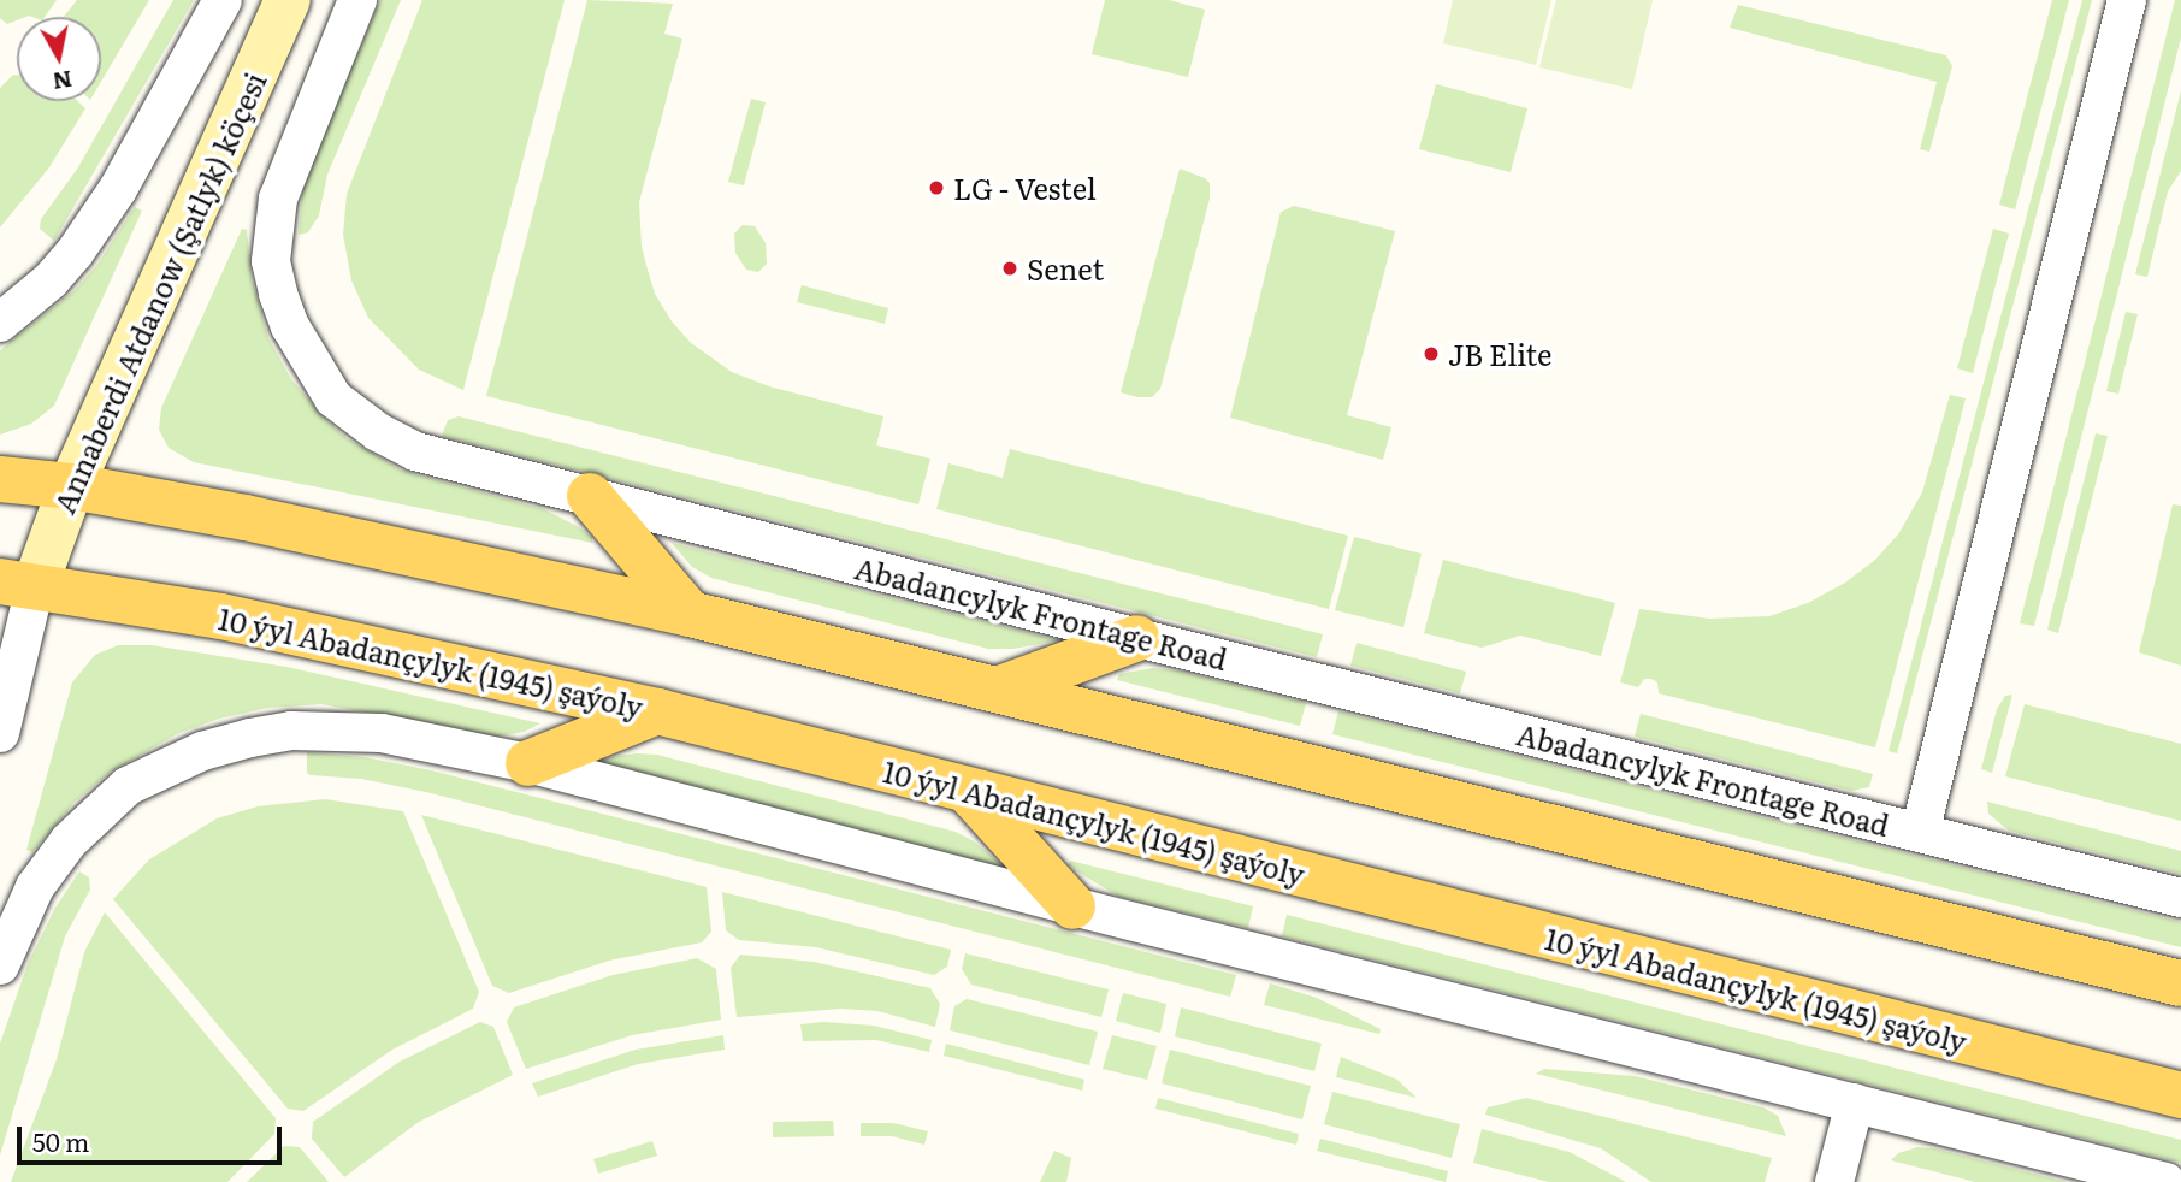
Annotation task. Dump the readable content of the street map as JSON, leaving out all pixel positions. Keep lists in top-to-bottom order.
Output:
{
  "streets": {
    "main road": ["10 ýyl Abadançylyk (1945) şaýoly"],
    "street": ["Annaberdi Atdanow (Şatlyk) köçesi", "Abadancylyk Frontage Road"]
  },
  "crossings": [
    ["Annaberdi Atdanow (Şatlyk) köçesi", "10 ýyl Abadançylyk (1945) şaýoly"]
  ],
  "places": ["LG - Vestel", "Senet", "JB Elite"],
  "scale_bar": "50 m",
  "north": "bottom"
}
